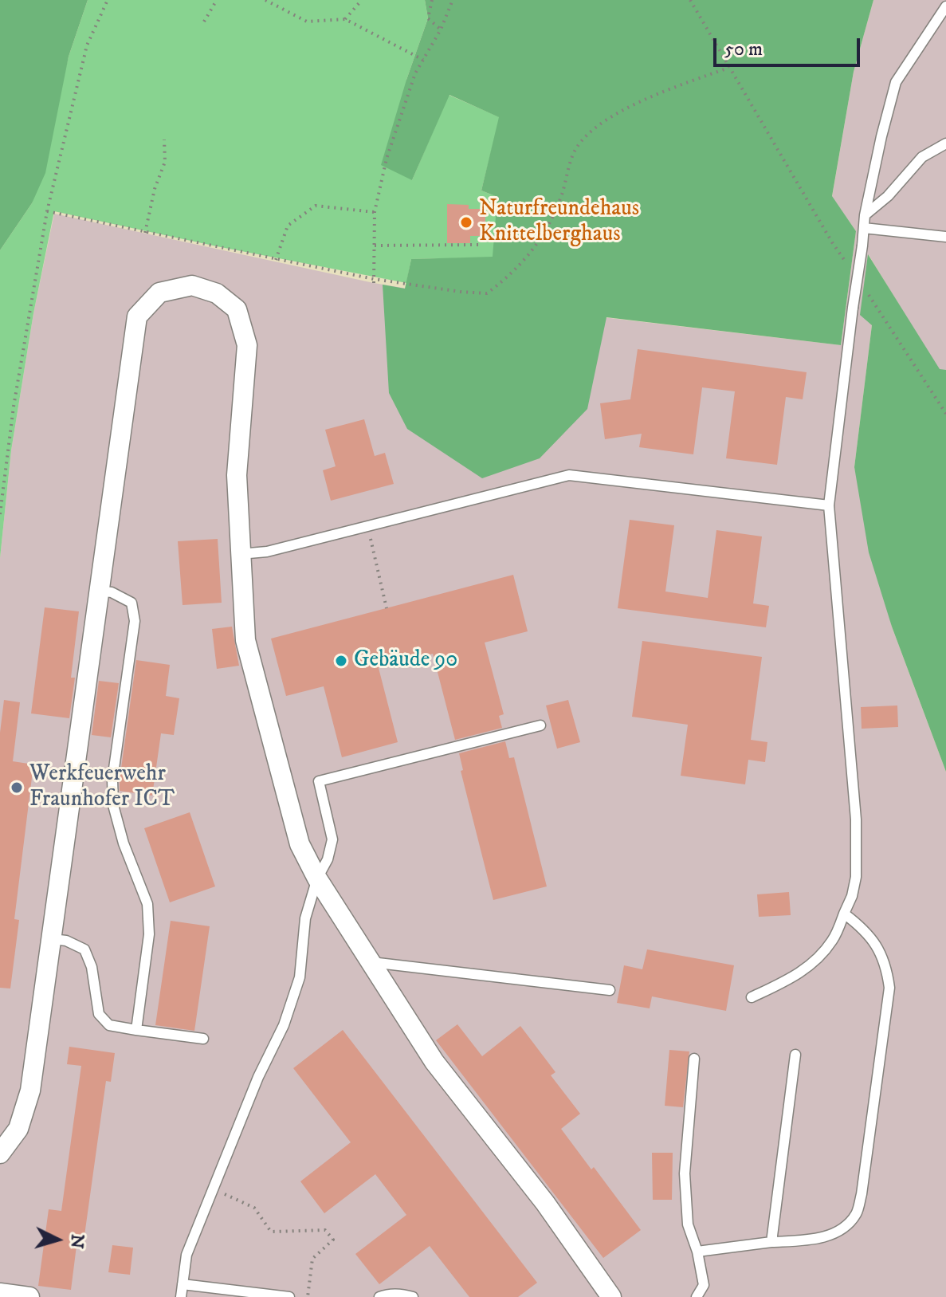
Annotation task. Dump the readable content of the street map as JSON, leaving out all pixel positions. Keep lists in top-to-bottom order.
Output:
{
  "places": ["Naturfreundehaus Knittelberghaus", "Gebäude 90", "Werkfeuerwehr Fraunhofer ICT"],
  "scale_bar": "50 m",
  "north": "right"
}
